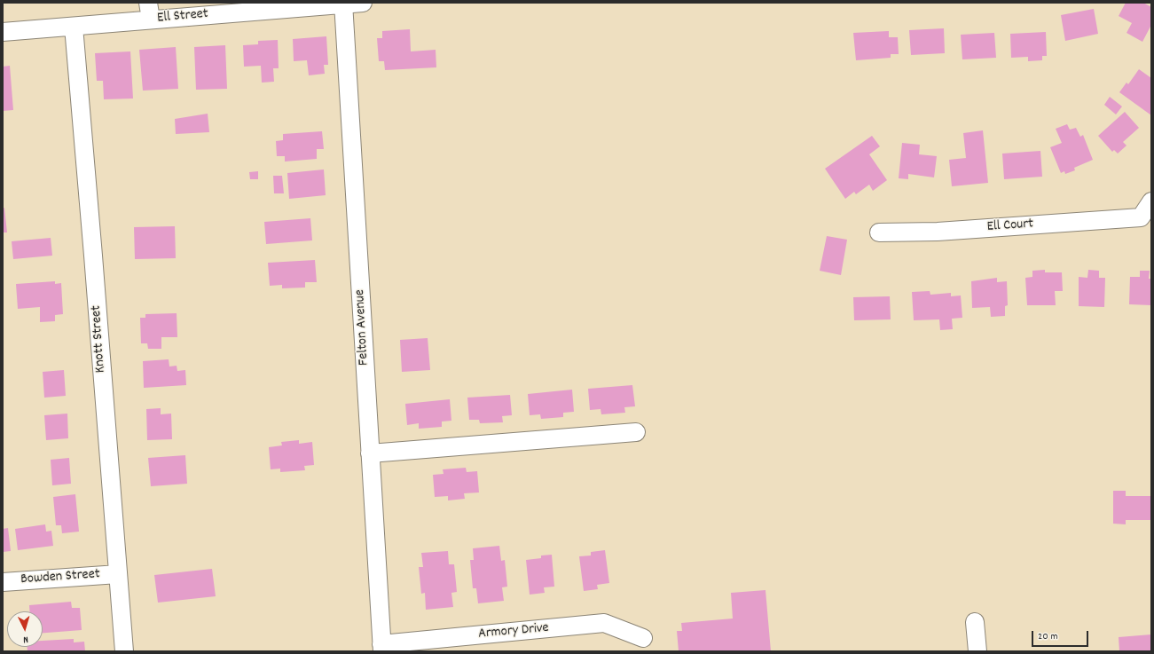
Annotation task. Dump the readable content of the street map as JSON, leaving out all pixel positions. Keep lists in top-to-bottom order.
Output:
{
  "streets": {
    "street": [
      "Ell Street",
      "Ell Court",
      "Felton Avenue",
      "Knott Street",
      "Bowden Street",
      "Armory Drive"
    ]
  },
  "crossings": [
    ["Ell Street", "Felton Avenue"],
    ["Ell Street", "Knott Street"],
    ["Felton Avenue", "Armory Drive"],
    ["Knott Street", "Bowden Street"]
  ],
  "scale_bar": "20 m",
  "north": "bottom"
}
